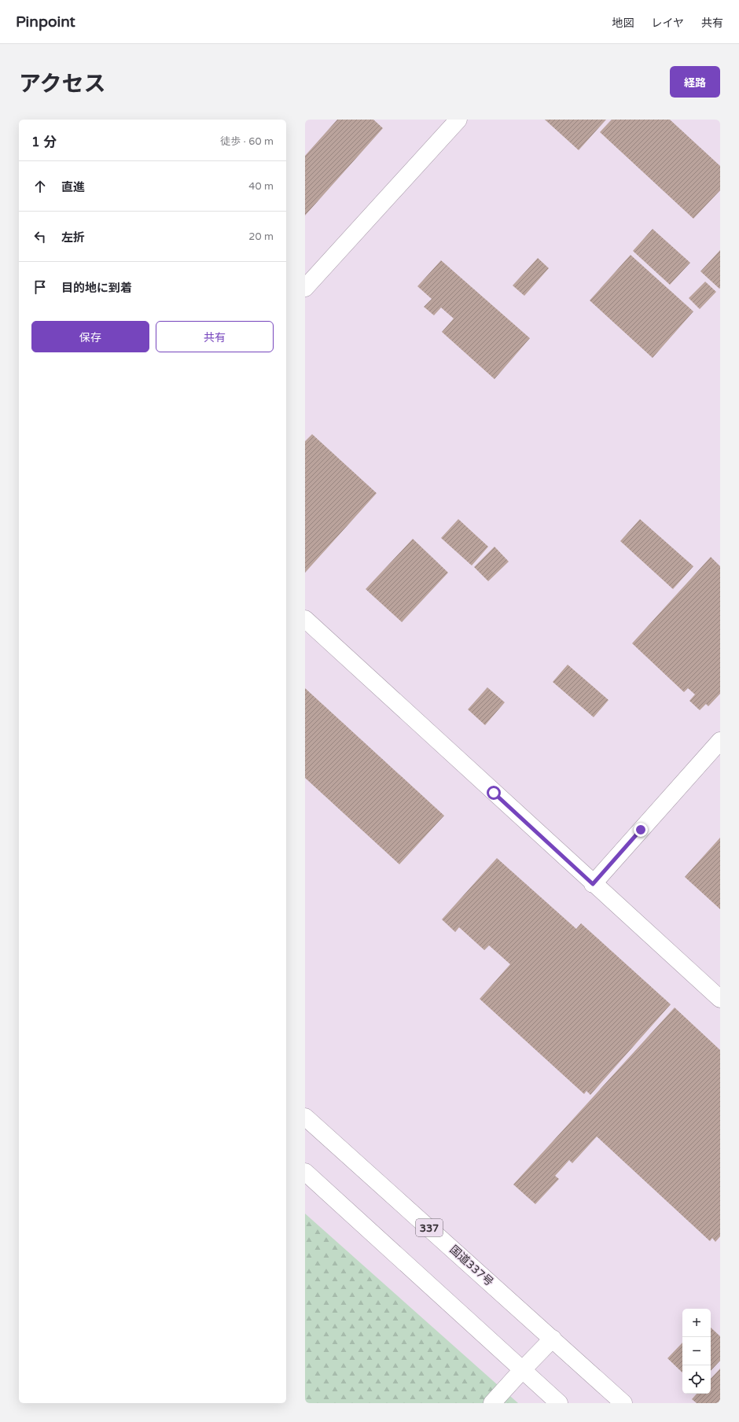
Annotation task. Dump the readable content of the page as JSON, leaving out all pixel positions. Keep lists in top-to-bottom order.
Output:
{
  "streets": {
    "main road": ["337", "国道337号"]
  },
  "page": {
    "header": "Pinpoint",
    "nav": ["地図", "レイヤ", "共有"],
    "title": "アクセス",
    "buttons": [
      "経路",
      ["保存", "共有"]
    ],
    "heading": ["1 分", "徒歩 · 60 m"],
    "list": [
      ["直進", "40 m"],
      ["左折", "20 m"],
      "目的地に到着"
    ],
    "map_buttons": ["+", "−"]
  }
}
